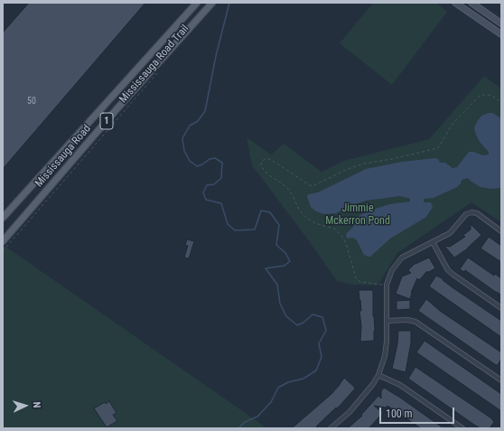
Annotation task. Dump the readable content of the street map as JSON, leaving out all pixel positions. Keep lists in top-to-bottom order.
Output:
{
  "streets": {
    "main road": ["1", "Mississauga Road"],
    "path": ["Mississauga Road Trail"]
  },
  "parks": ["Jimmie Mckerron Pond"],
  "house_numbers": ["50"],
  "scale_bar": "100 m",
  "north": "right"
}
